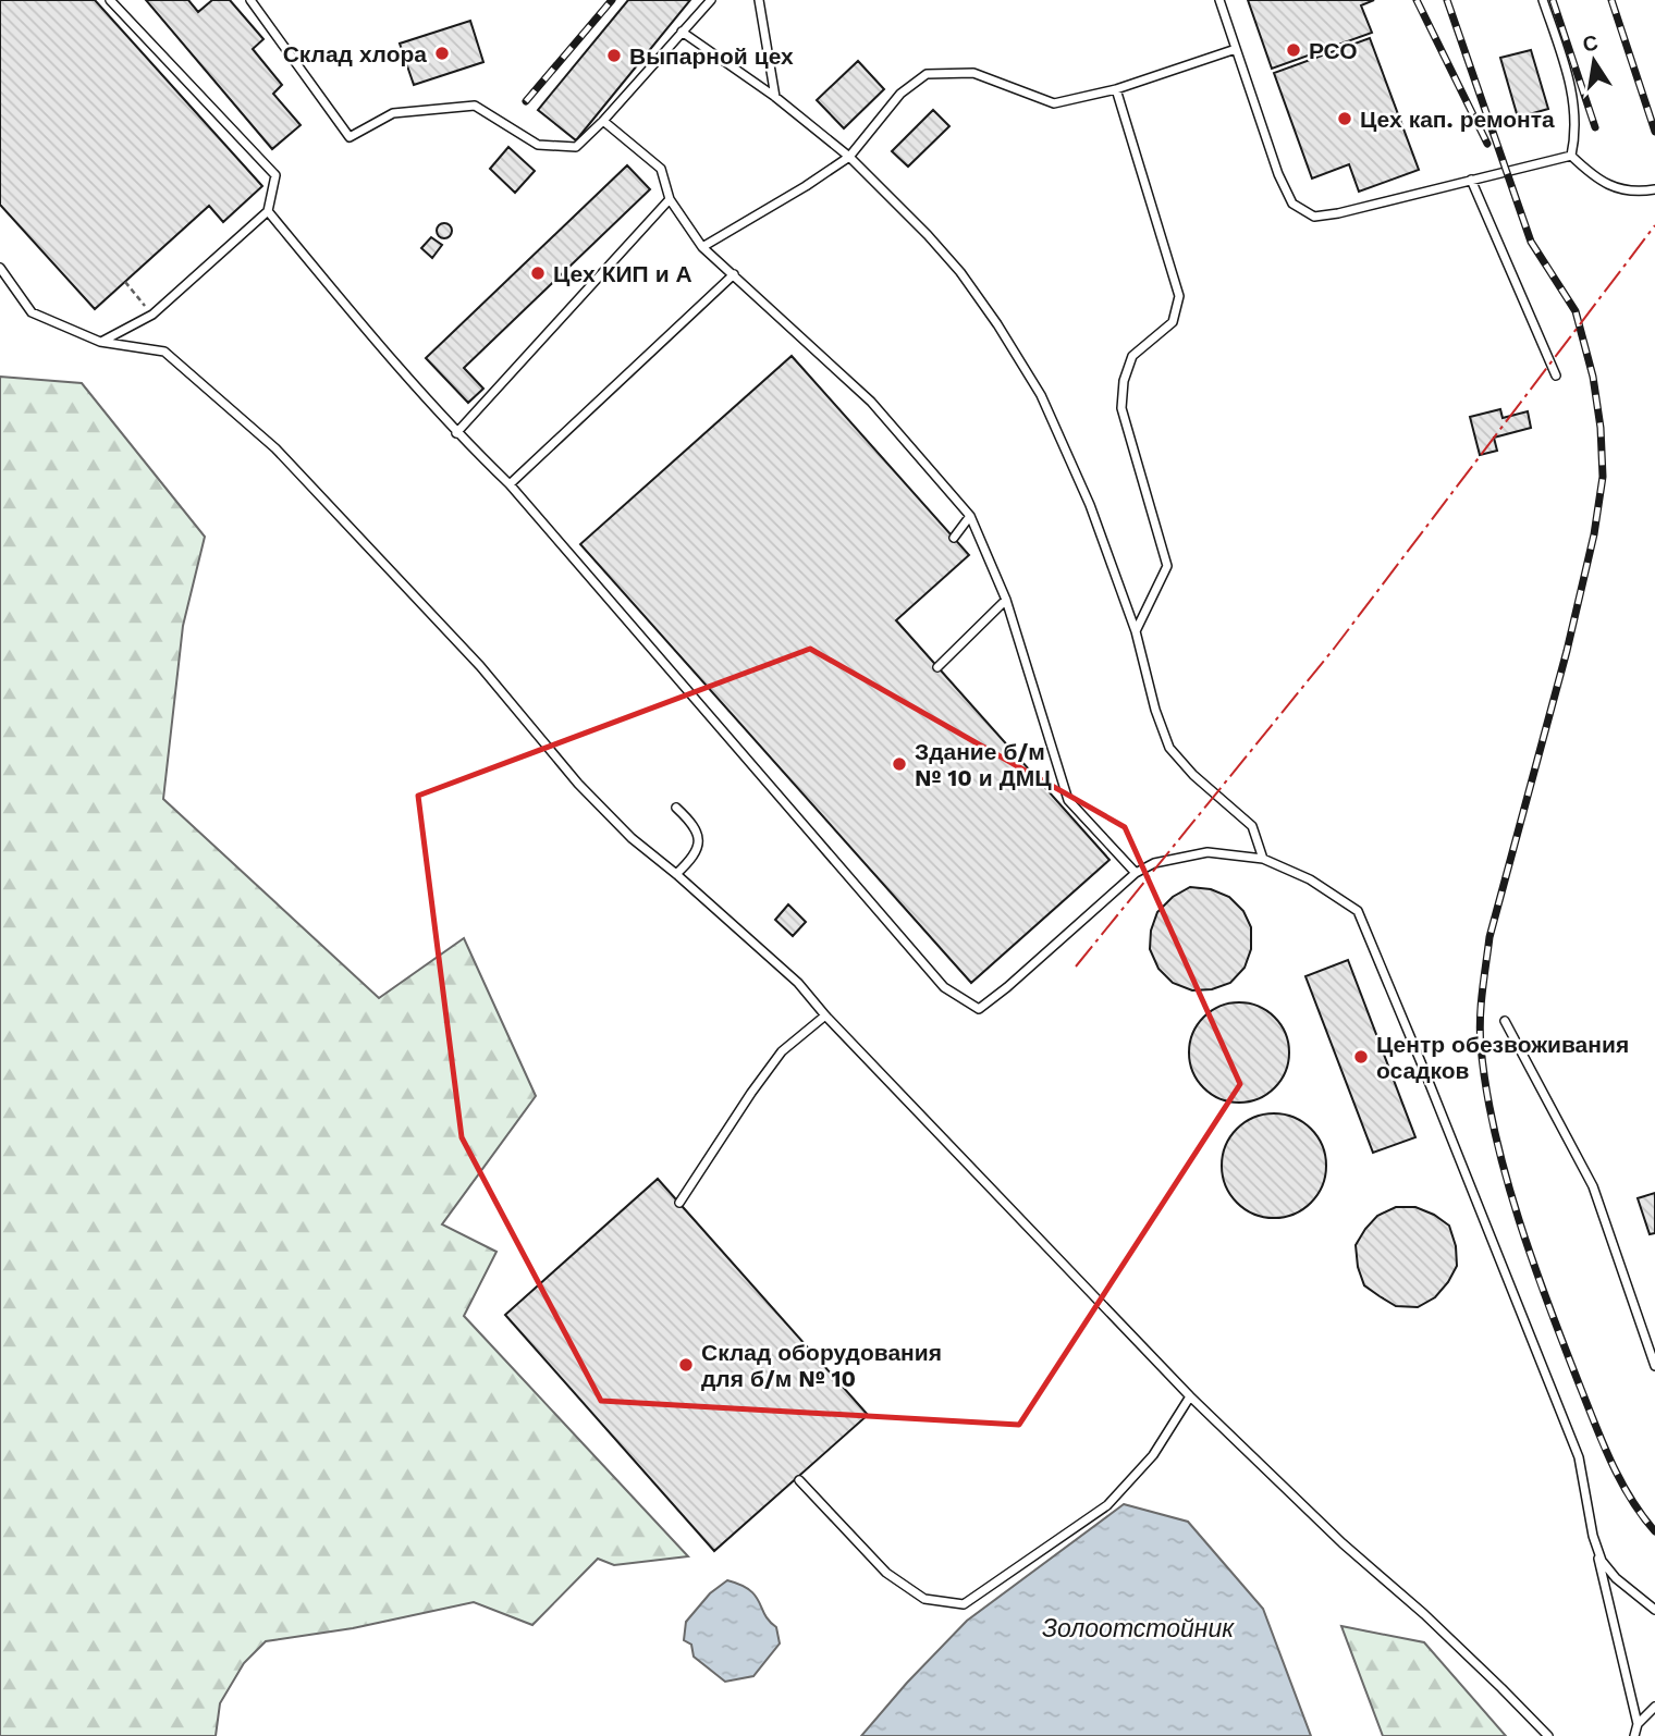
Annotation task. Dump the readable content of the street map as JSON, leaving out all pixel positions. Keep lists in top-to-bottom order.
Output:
{
  "water": ["Золоотстойник"],
  "places": [
    "РСО",
    "Склад хлора",
    "Выпарной цех",
    "Цех кап. ремонта",
    "Цех КИП и А",
    "Здание б/м № 10 и ДМЦ",
    "Центр обезвоживания осадков",
    "Склад оборудования для б/м № 10"
  ],
  "north": "top"
}
